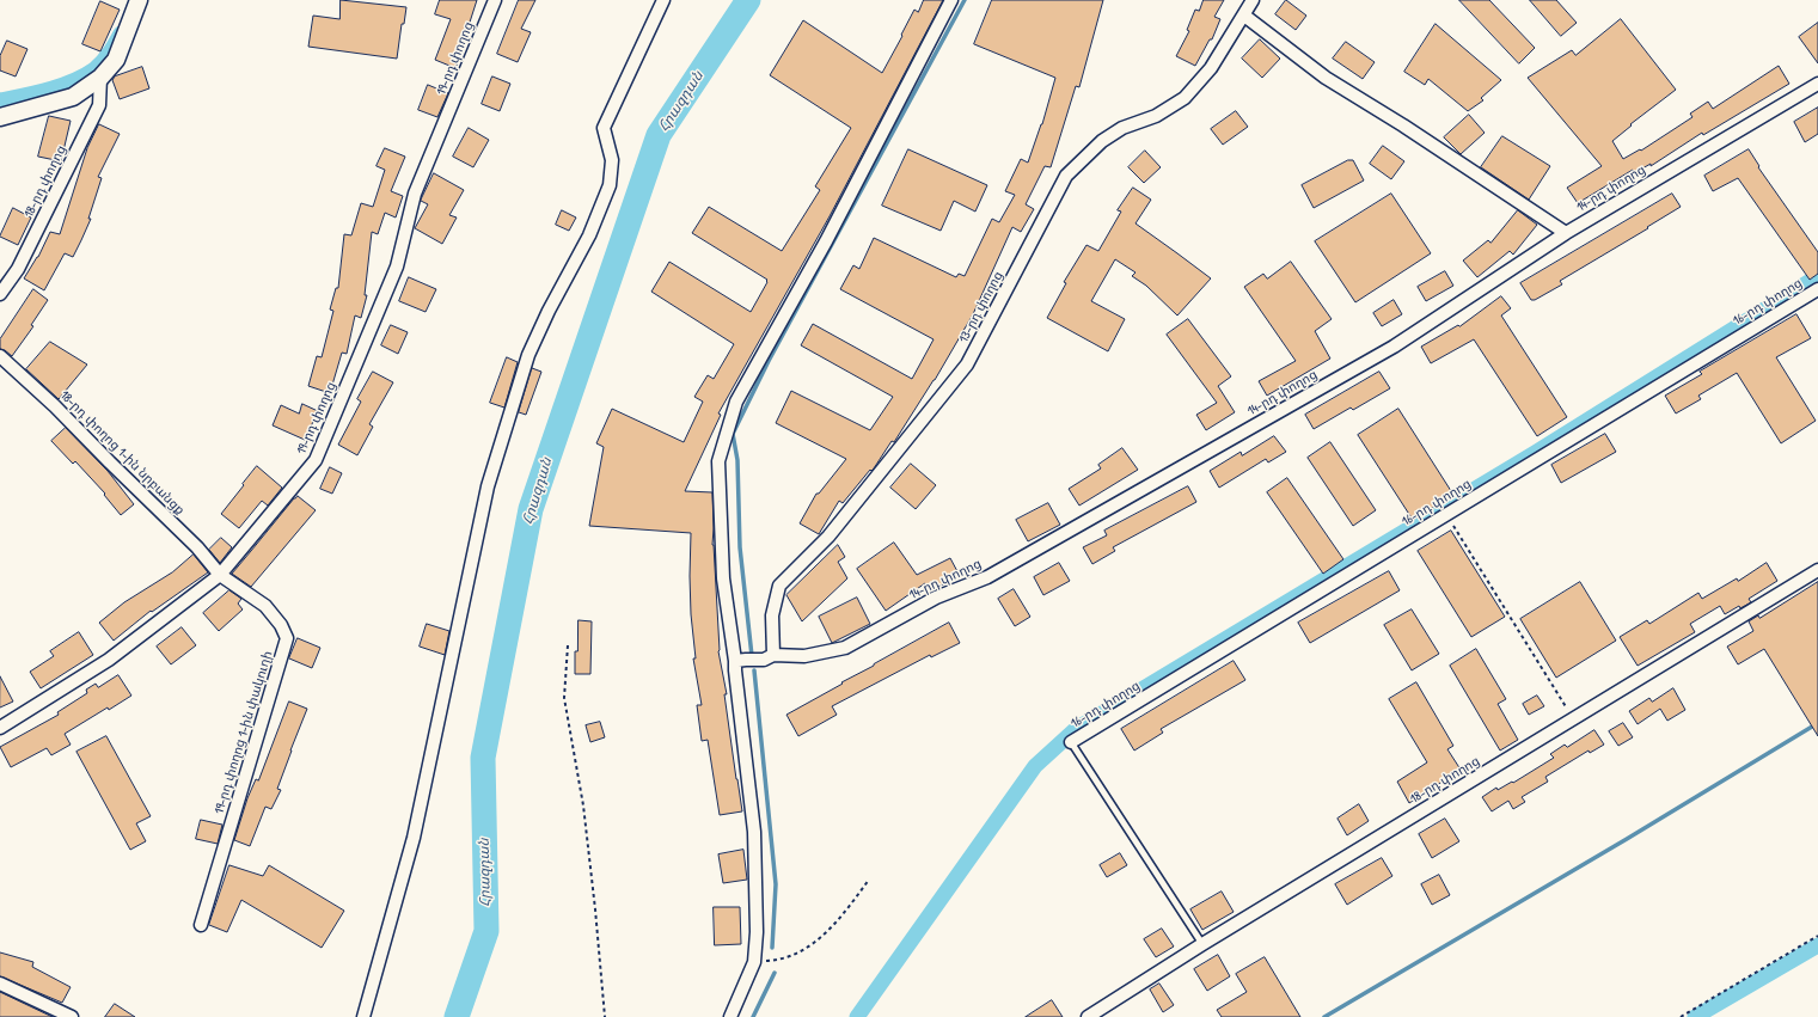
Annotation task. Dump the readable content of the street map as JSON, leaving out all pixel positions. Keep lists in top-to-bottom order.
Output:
{
  "streets": {
    "street": [
      "19-րդ փողոց",
      "18-րդ փողոց",
      "14-րդ փողոց",
      "16-րդ փողոց",
      "13-րդ փողոց",
      "18-րդ փողոց 1-ին նրբանցք",
      "19-րդ փողոց 1-ին փակուղի"
    ]
  },
  "crossings": [
    ["19-րդ փողոց", "18-րդ փողոց 1-ին նրբանցք"],
    ["19-րդ փողոց", "19-րդ փողոց 1-ին փակուղի"],
    ["14-րդ փողոց", "13-րդ փողոց"],
    ["18-րդ փողոց 1-ին նրբանցք", "19-րդ փողոց 1-ին փակուղի"]
  ],
  "water": ["Հրազդան"]
}
